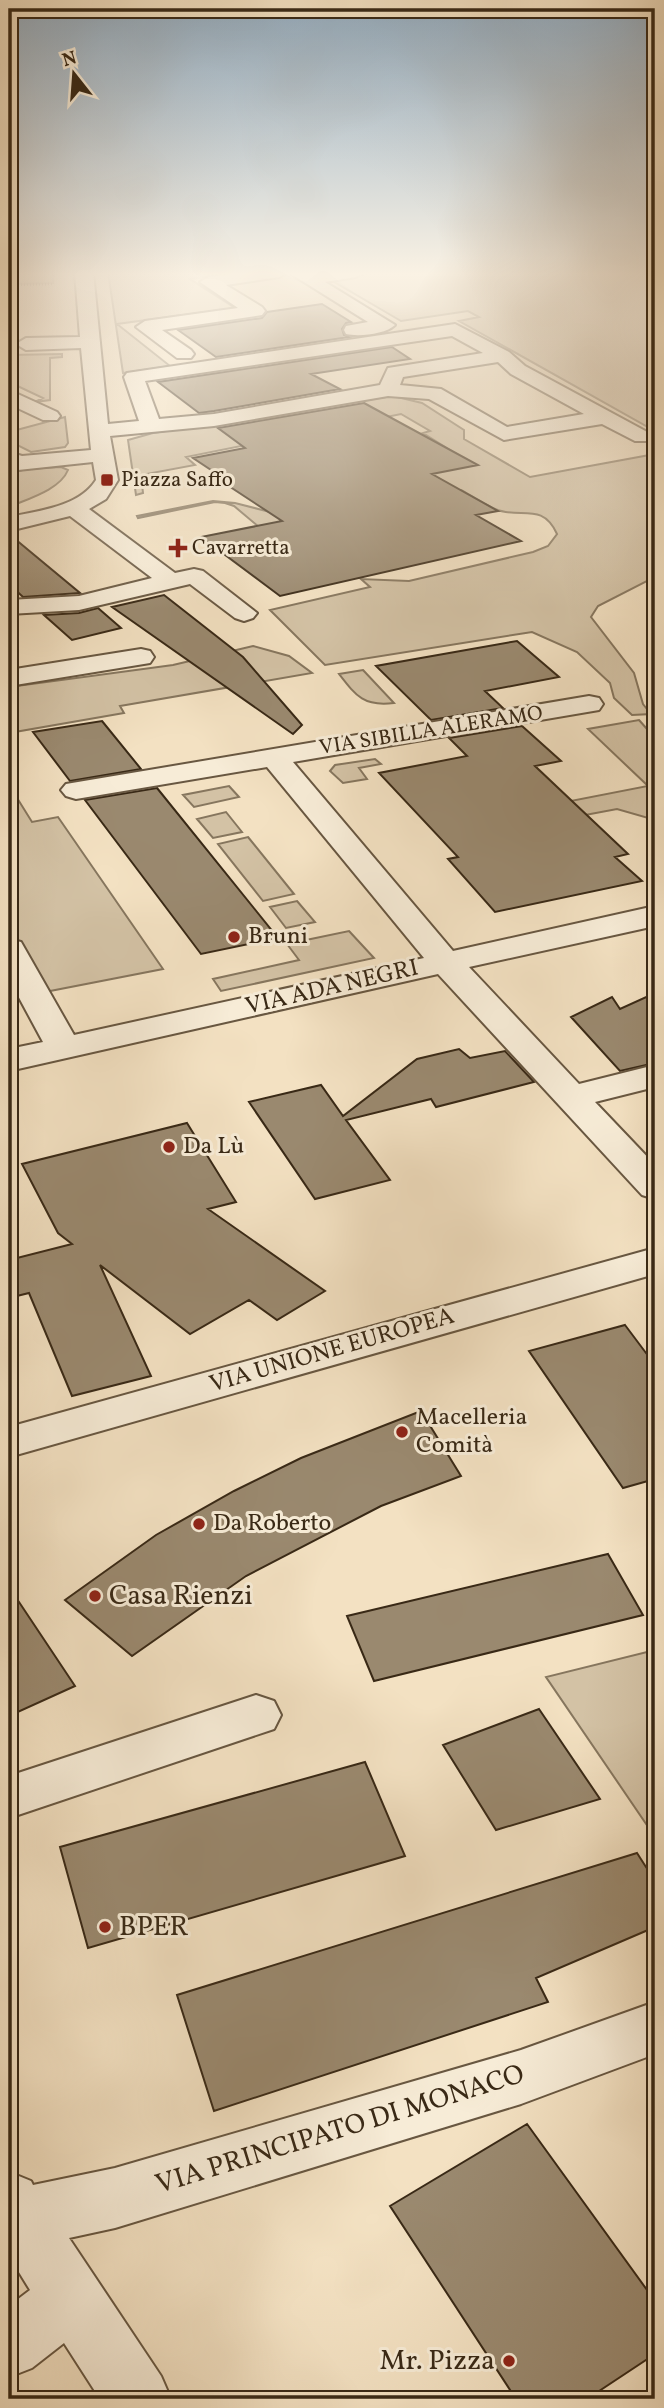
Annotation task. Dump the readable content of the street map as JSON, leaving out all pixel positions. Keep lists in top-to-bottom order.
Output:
{
  "streets": {
    "street": [
      "VIA SIBILLA ALERAMO",
      "VIA ADA NEGRI",
      "VIA UNIONE EUROPEA",
      "VIA PRINCIPATO DI MONACO"
    ]
  },
  "crossings": [
    ["VIA SIBILLA ALERAMO", "VIA ADA NEGRI"]
  ],
  "places": {
    "transit": ["Piazza Saffo"],
    "health": ["Cavarretta"],
    "other": [
      "Bruni",
      "Da Lù",
      "Macelleria Comità",
      "Da Roberto",
      "Casa Rienzi",
      "BPER",
      "Mr. Pizza"
    ]
  },
  "north": "top"
}
